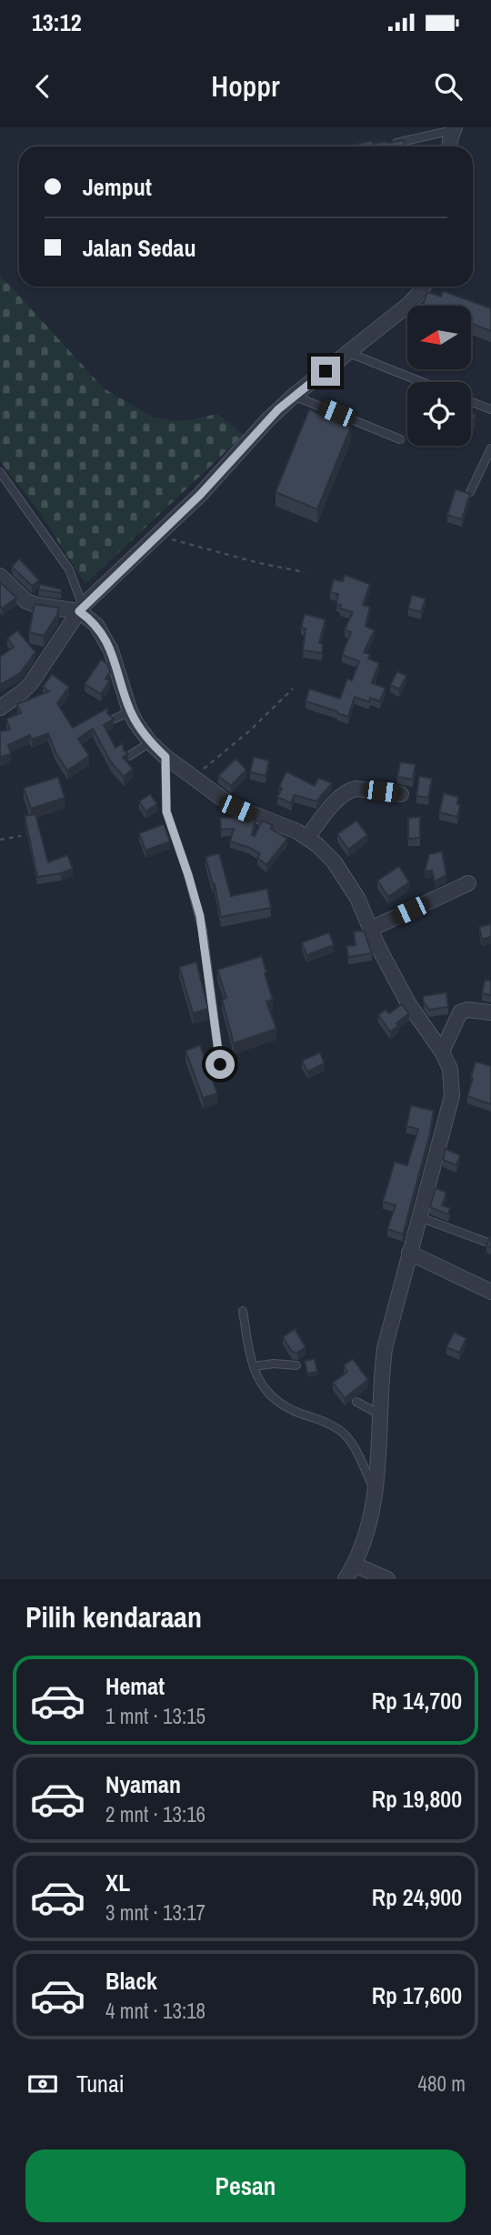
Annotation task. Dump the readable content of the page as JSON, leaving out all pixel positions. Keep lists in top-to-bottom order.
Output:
{
  "north": "left",
  "page": {
    "status": "13:12",
    "header": "Hoppr",
    "banner": ["Jemput", "Jalan Sedau"],
    "heading": "Pilih kendaraan",
    "list": [
      {
        "name": "Hemat",
        "note": "1 mnt · 13:15",
        "value": "Rp 14,700"
      },
      {
        "name": "Nyaman",
        "note": "2 mnt · 13:16",
        "value": "Rp 19,800"
      },
      {
        "name": "XL",
        "note": "3 mnt · 13:17",
        "value": "Rp 24,900"
      },
      {
        "name": "Black",
        "note": "4 mnt · 13:18",
        "value": "Rp 17,600"
      }
    ],
    "pay": ["Tunai", "480 m"],
    "buttons": "Pesan"
  }
}
